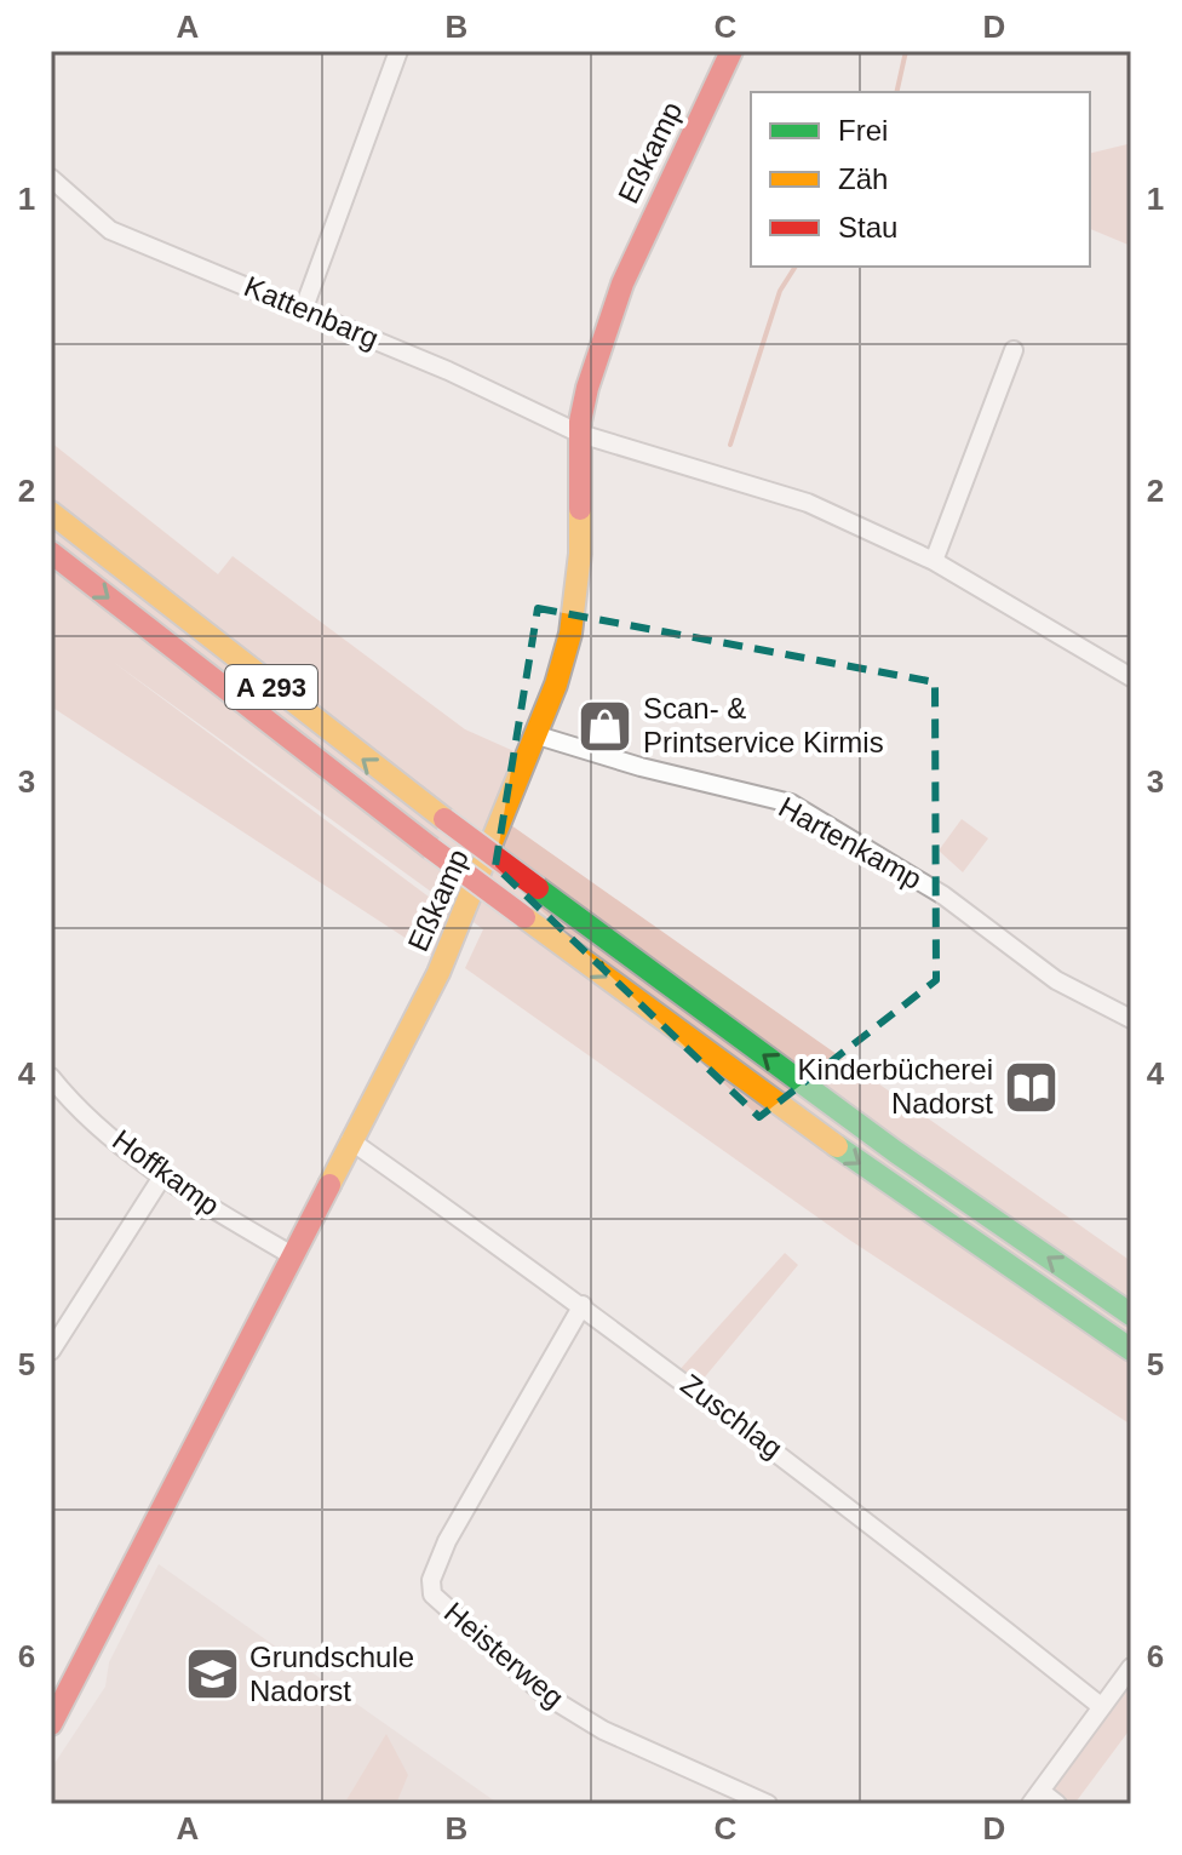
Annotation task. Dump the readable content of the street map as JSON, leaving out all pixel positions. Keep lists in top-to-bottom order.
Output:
{
  "streets": {
    "main road": ["Eßkamp", "A 293"],
    "street": [
      "Kattenbarg",
      "Hartenkamp",
      "Hoffkamp",
      "Zuschlag",
      "Heisterweg"
    ]
  },
  "crossings": [
    ["Eßkamp", "Kattenbarg"],
    ["Eßkamp", "Hartenkamp"],
    ["Eßkamp", "Hoffkamp"],
    ["Eßkamp", "Zuschlag"],
    ["Zuschlag", "Heisterweg"]
  ],
  "places": {
    "shop": ["Scan- & Printservice Kirmis"],
    "library": ["Kinderbücherei Nadorst"],
    "school or university": ["Grundschule Nadorst"]
  },
  "legend": ["Frei", "Zäh", "Stau"],
  "grid": {
    "columns": [
      "A",
      "B",
      "C",
      "D"
    ],
    "rows": [
      "1",
      "2",
      "3",
      "4",
      "5",
      "6"
    ]
  }
}
